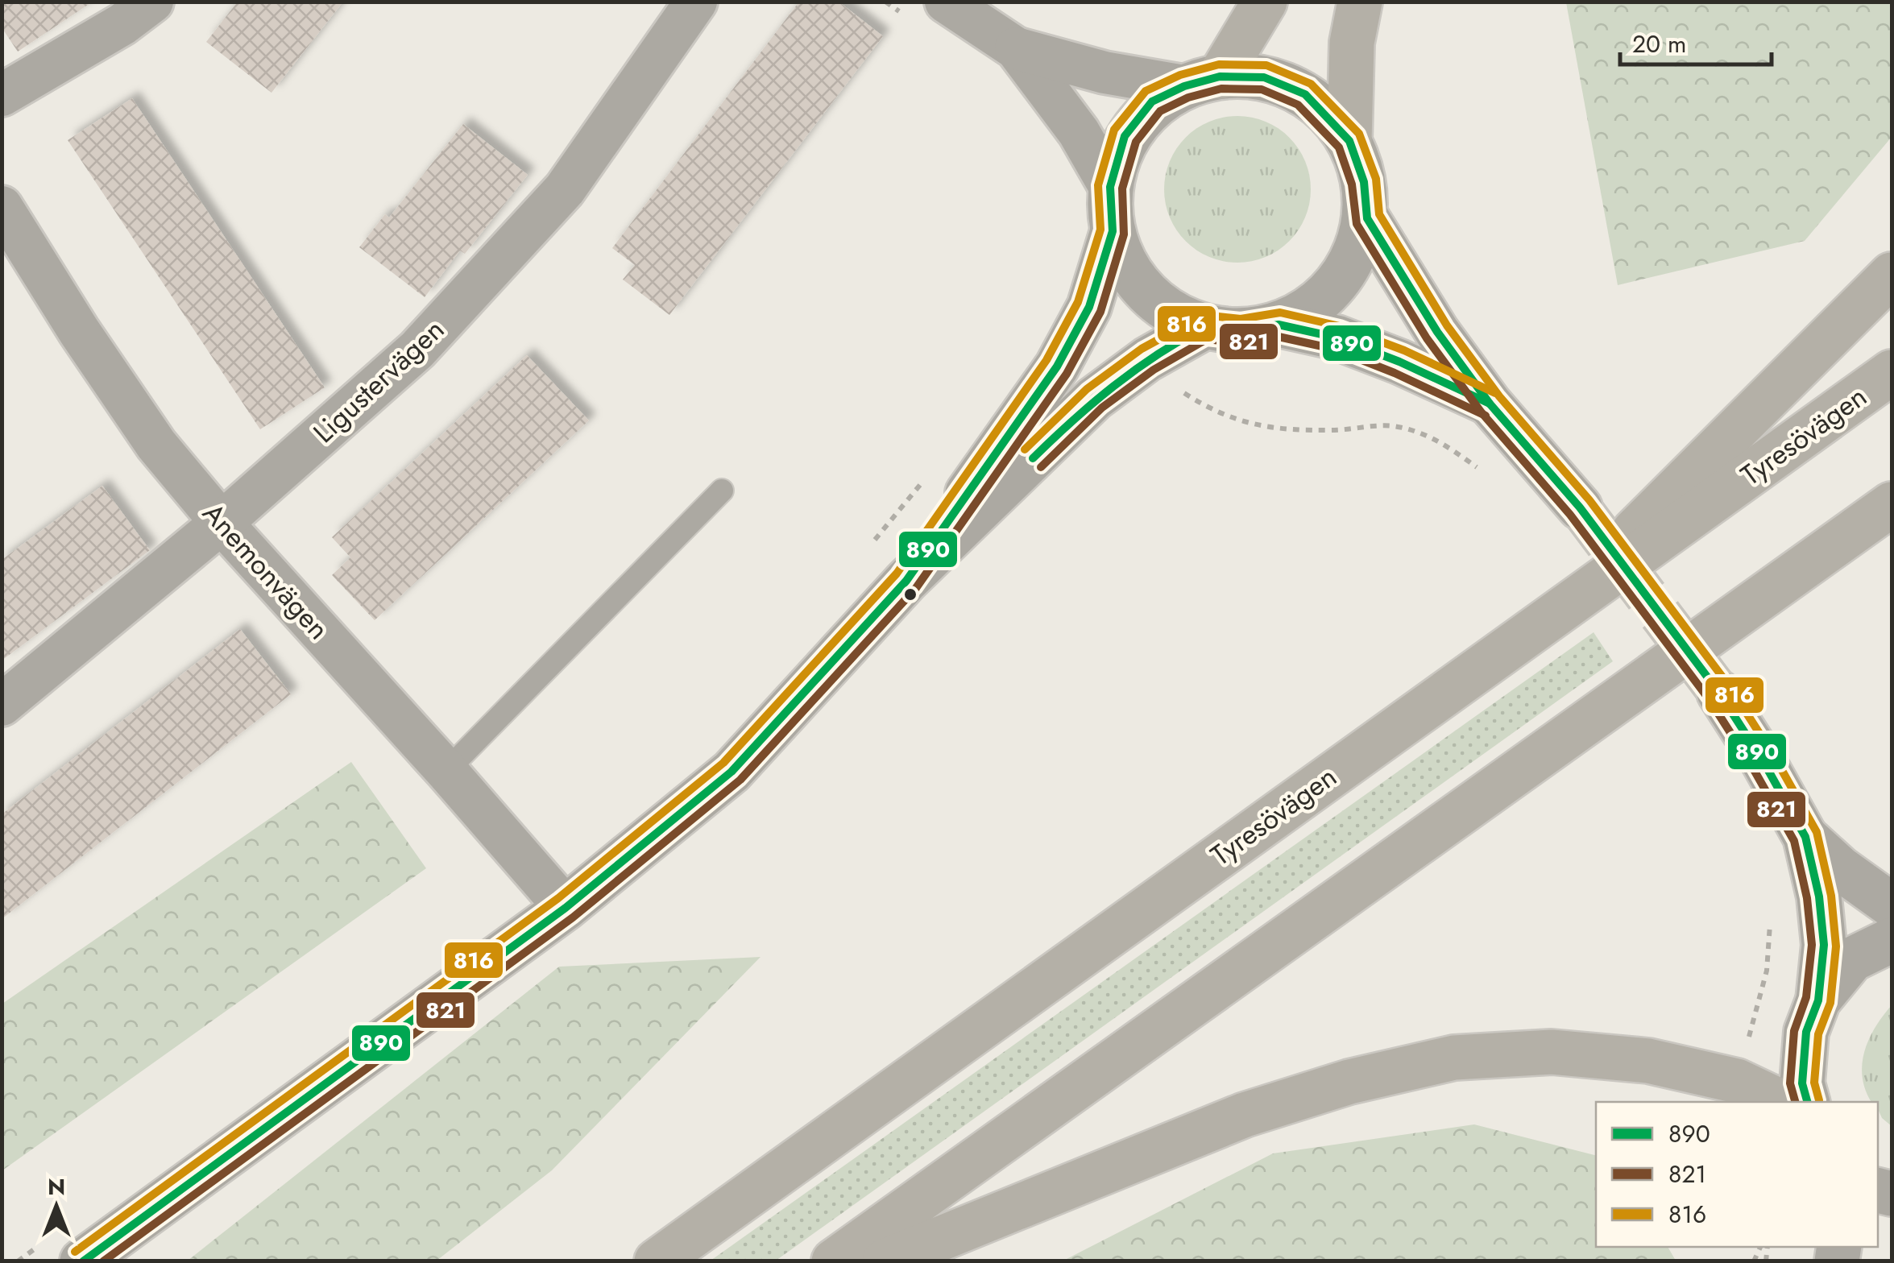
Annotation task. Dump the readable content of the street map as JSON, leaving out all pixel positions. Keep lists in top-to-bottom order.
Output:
{
  "streets": {
    "highway": ["Tyresövägen"],
    "street": ["Ligustervägen", "Anemonvägen"]
  },
  "crossings": [
    ["Ligustervägen", "Anemonvägen"]
  ],
  "lines": ["transit line 816", "transit line 890", "transit line 821"],
  "legend": ["890", "821", "816"],
  "scale_bar": "20 m",
  "north": "top"
}
